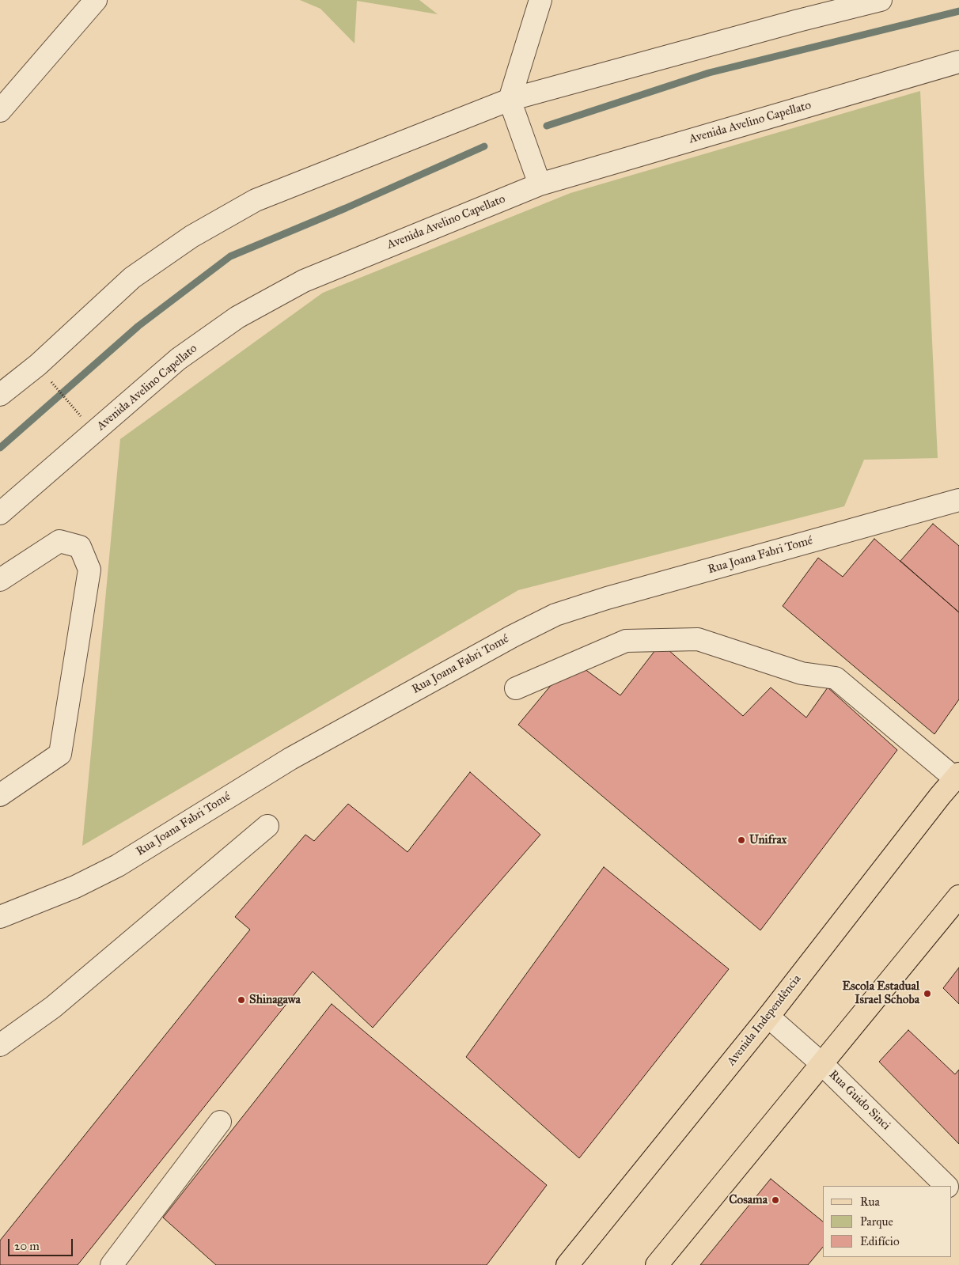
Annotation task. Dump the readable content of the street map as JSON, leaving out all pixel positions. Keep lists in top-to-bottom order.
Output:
{
  "streets": {
    "main road": ["Avenida Independência"],
    "street": ["Avenida Avelino Capellato", "Rua Joana Fabri Tomé", "Rua Guido Sinci"]
  },
  "crossings": [
    ["Avenida Independência", "Rua Guido Sinci"]
  ],
  "places": [
    "Unifrax",
    "Escola Estadual Israel Schoba",
    "Shinagawa",
    "Cosama"
  ],
  "legend": ["Rua", "Parque", "Edifício"],
  "scale_bar": "20 m"
}
